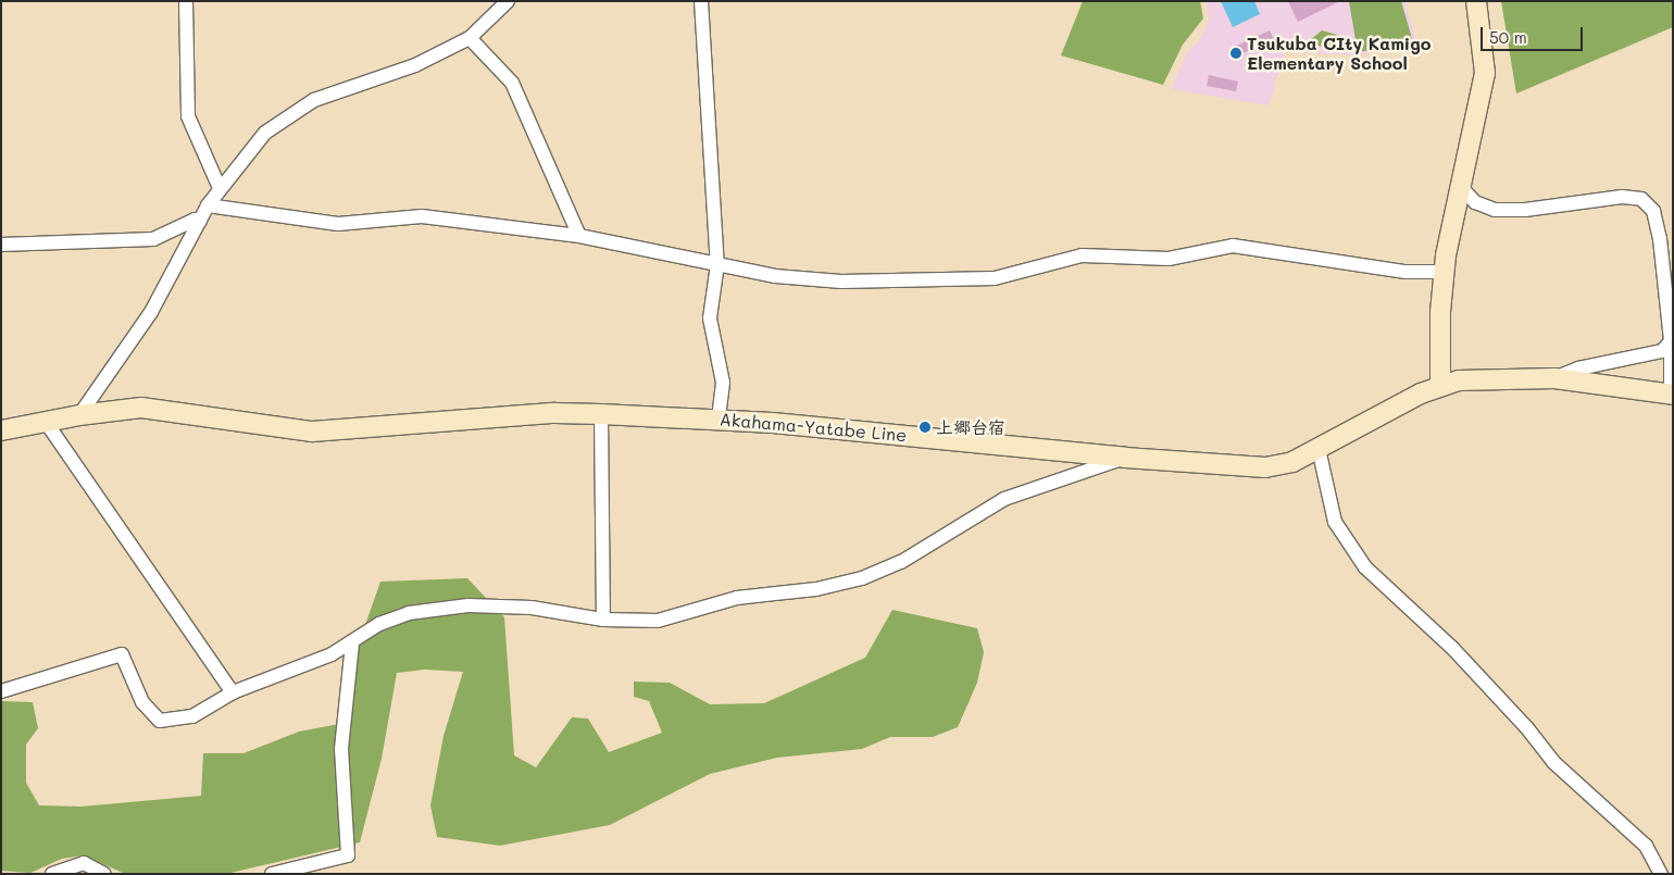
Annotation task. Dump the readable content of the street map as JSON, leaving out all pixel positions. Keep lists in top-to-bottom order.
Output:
{
  "streets": {
    "main road": ["Akahama-Yatabe Line"]
  },
  "places": ["Tsukuba CIty Kamigo Elementary School", "上郷台宿"],
  "scale_bar": "50 m"
}
